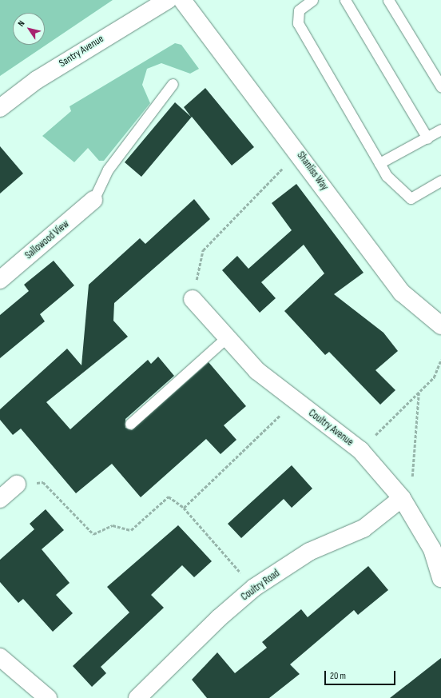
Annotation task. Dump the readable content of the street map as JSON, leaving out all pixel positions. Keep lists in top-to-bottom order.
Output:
{
  "streets": {
    "street": [
      "Santry Avenue",
      "Shanliss Way",
      "Sallowood View",
      "Coultry Avenue",
      "Coultry Road"
    ]
  },
  "crossings": [
    ["Coultry Avenue", "Coultry Road"]
  ],
  "scale_bar": "20 m",
  "north": "top left"
}
